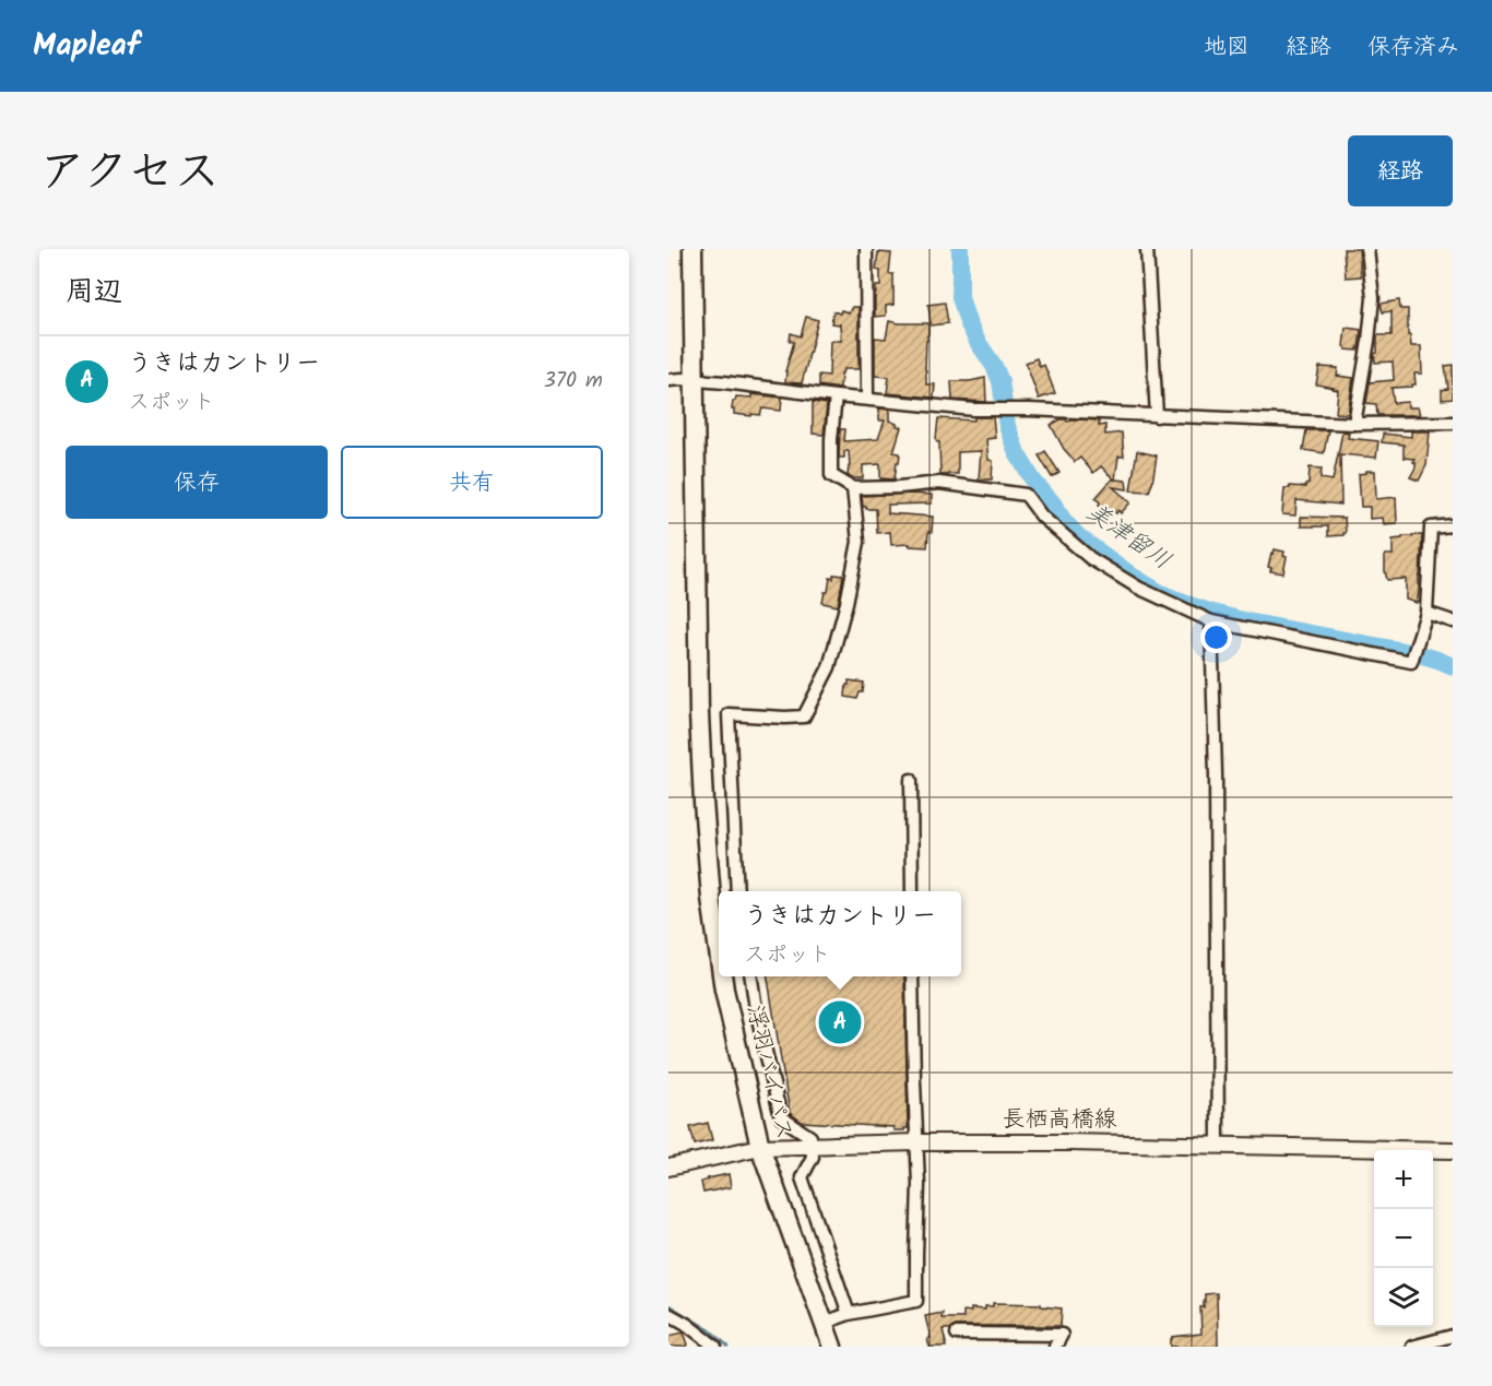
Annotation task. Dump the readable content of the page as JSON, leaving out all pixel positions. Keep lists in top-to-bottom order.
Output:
{
  "streets": {
    "highway": ["浮羽バイパス"],
    "main road": ["長栖高橋線"]
  },
  "crossings": [
    ["浮羽バイパス", "長栖高橋線"]
  ],
  "water": ["美津留川"],
  "page": {
    "header": "Mapleaf",
    "nav": ["地図", "経路", "保存済み"],
    "title": "アクセス",
    "buttons": [
      "経路",
      ["保存", "共有"]
    ],
    "heading": "周辺",
    "list": [
      {
        "mark": "A",
        "name": "うきはカントリー",
        "note": "スポット",
        "value": "370 m"
      }
    ],
    "popup": ["うきはカントリー", "スポット"],
    "pins": "A",
    "map_buttons": ["+", "−"]
  }
}
